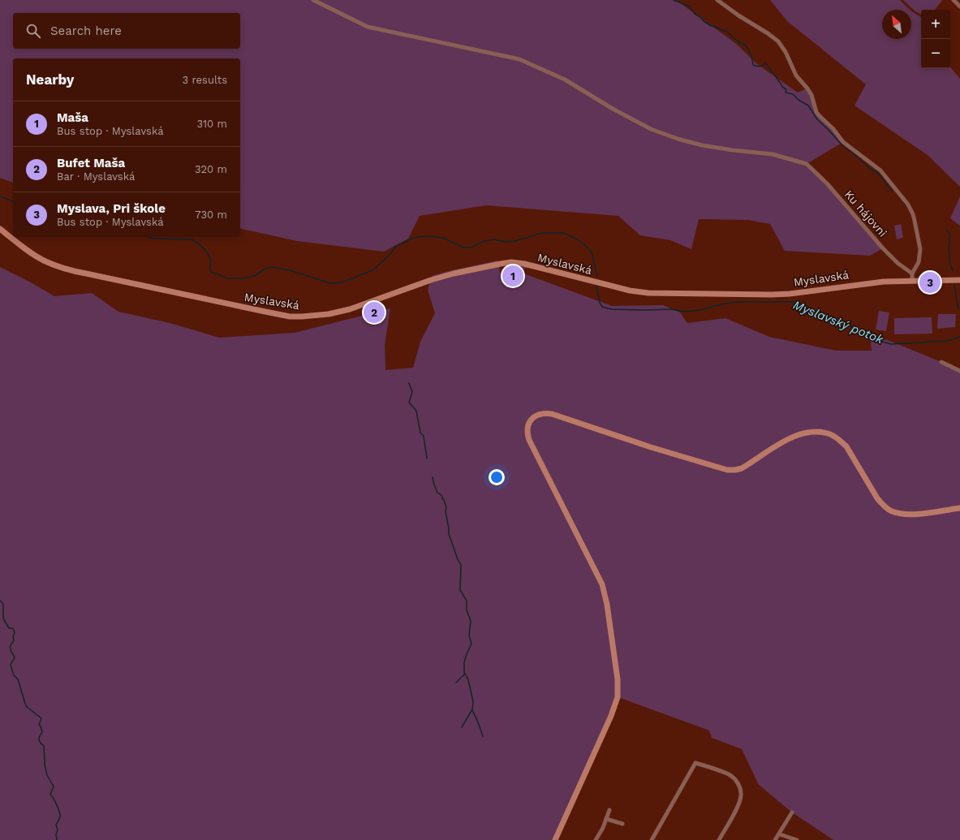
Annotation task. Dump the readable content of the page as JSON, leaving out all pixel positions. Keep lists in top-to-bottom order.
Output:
{
  "streets": {
    "street": ["Ku hájovni", "Myslavská"]
  },
  "water": ["Myslavský potok"],
  "north": "top left",
  "page": {
    "map_buttons": ["+", "−"],
    "search": "Search here",
    "heading": ["Nearby", "3 results"],
    "list": [
      {
        "mark": "1",
        "name": "Maša",
        "note": "Bus stop · Myslavská",
        "value": "310 m"
      },
      {
        "mark": "2",
        "name": "Bufet Maša",
        "note": "Bar · Myslavská",
        "value": "320 m"
      },
      {
        "mark": "3",
        "name": "Myslava, Pri škole",
        "note": "Bus stop · Myslavská",
        "value": "730 m"
      }
    ],
    "pins": ["1", "3", "2"]
  }
}
